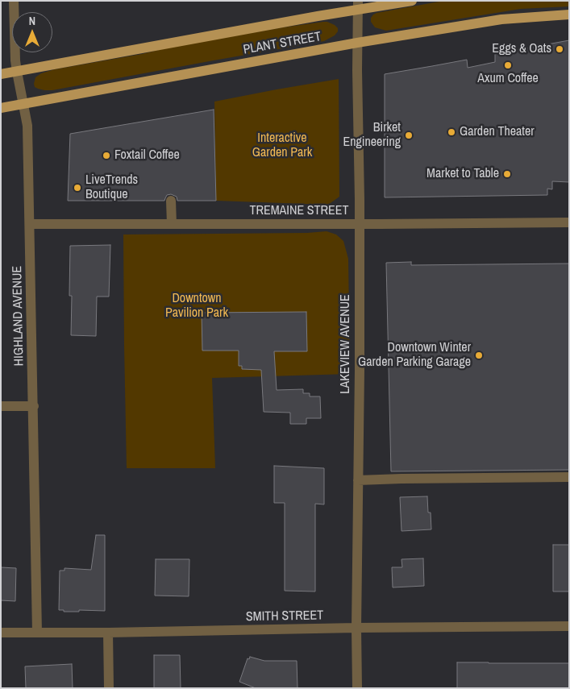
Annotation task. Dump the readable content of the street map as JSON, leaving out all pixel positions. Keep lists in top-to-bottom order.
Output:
{
  "streets": {
    "main road": ["PLANT STREET"],
    "street": [
      "TREMAINE STREET",
      "HIGHLAND AVENUE",
      "LAKEVIEW AVENUE",
      "SMITH STREET"
    ]
  },
  "crossings": [
    ["PLANT STREET", "HIGHLAND AVENUE"],
    ["PLANT STREET", "LAKEVIEW AVENUE"],
    ["TREMAINE STREET", "HIGHLAND AVENUE"],
    ["TREMAINE STREET", "LAKEVIEW AVENUE"],
    ["HIGHLAND AVENUE", "SMITH STREET"],
    ["LAKEVIEW AVENUE", "SMITH STREET"]
  ],
  "parks": ["Interactive Garden Park", "Downtown Pavilion Park"],
  "places": [
    "Eggs & Oats",
    "Axum Coffee",
    "Garden Theater",
    "Birket Engineering",
    "Foxtail Coffee",
    "Market to Table",
    "LiveTrends Boutique",
    "Downtown Winter Garden Parking Garage"
  ],
  "north": "top"
}
